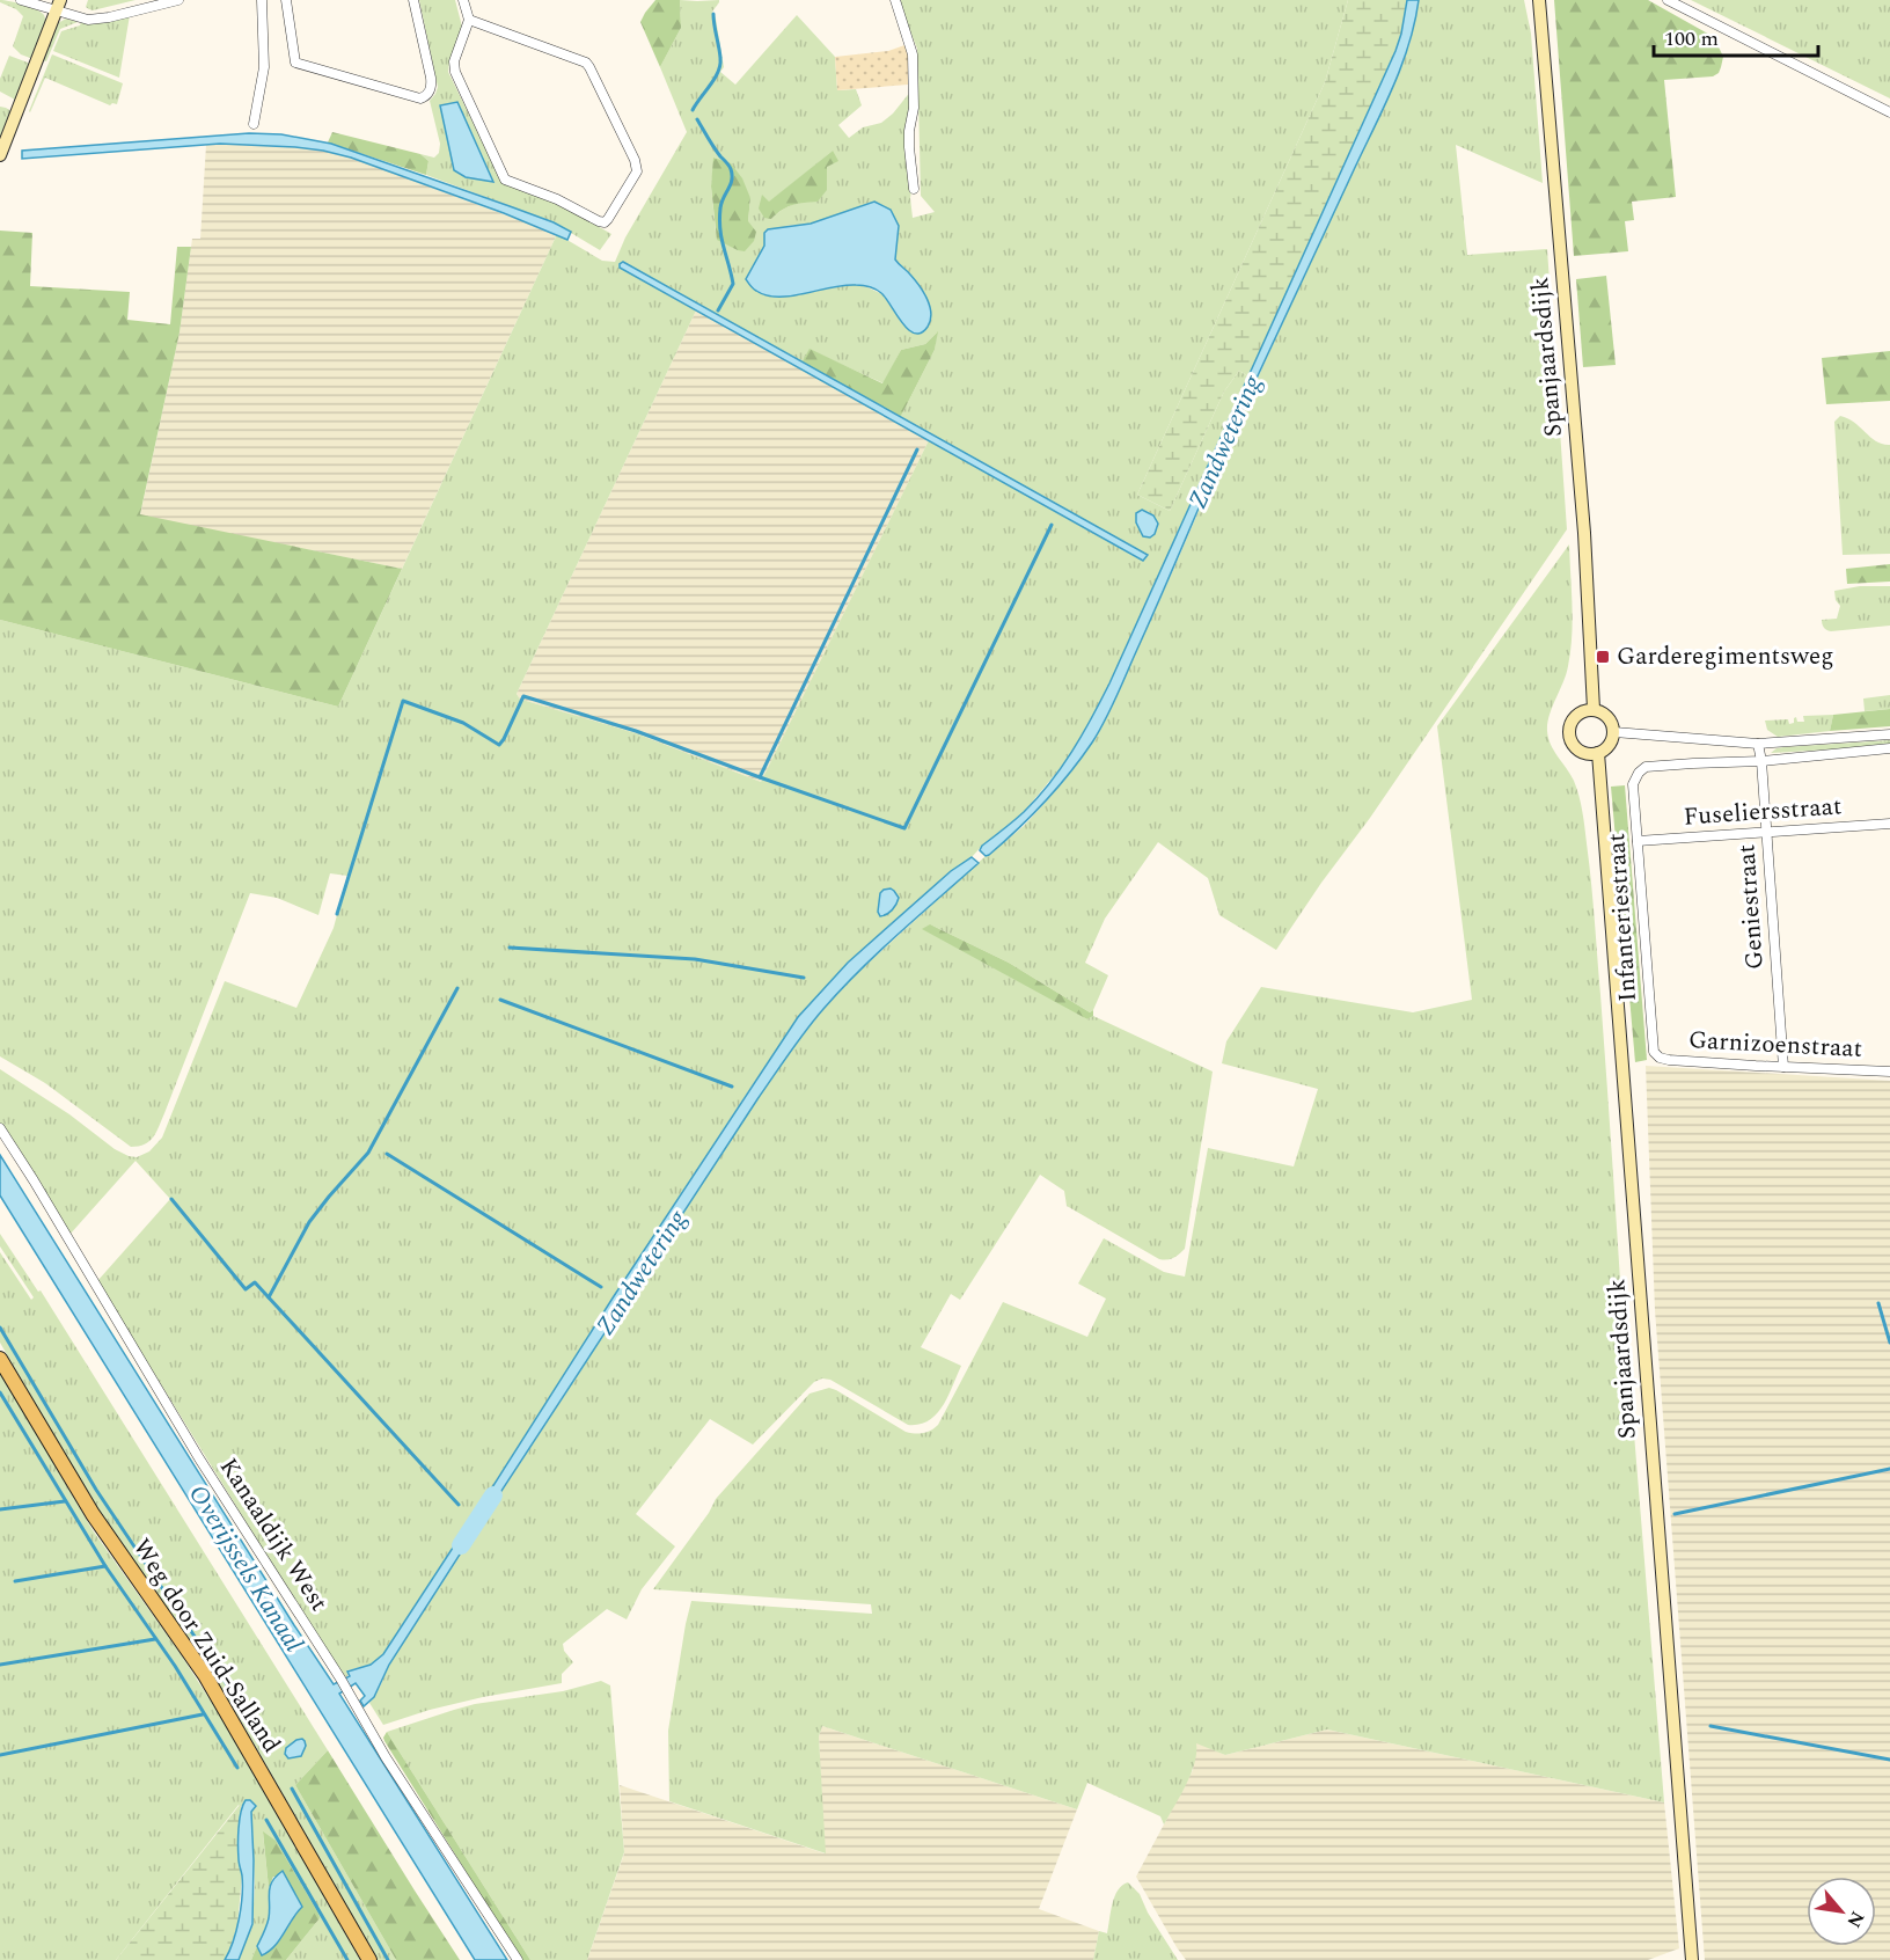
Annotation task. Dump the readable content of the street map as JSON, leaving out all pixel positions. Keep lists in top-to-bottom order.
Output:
{
  "streets": {
    "main road": ["Weg door Zuid-Salland"],
    "street": [
      "Spanjaardsdijk",
      "Fuseliersstraat",
      "Geniestraat",
      "Infanteriestraat",
      "Garnizoenstraat",
      "Kanaaldijk West"
    ]
  },
  "crossings": [
    ["Fuseliersstraat", "Geniestraat"],
    ["Fuseliersstraat", "Infanteriestraat"],
    ["Geniestraat", "Infanteriestraat"],
    ["Geniestraat", "Garnizoenstraat"],
    ["Infanteriestraat", "Garnizoenstraat"]
  ],
  "water": ["Zandwetering", "Overijssels Kanaal"],
  "places": {
    "transit": ["Garderegimentsweg"]
  },
  "scale_bar": "100 m",
  "north": "bottom right"
}
